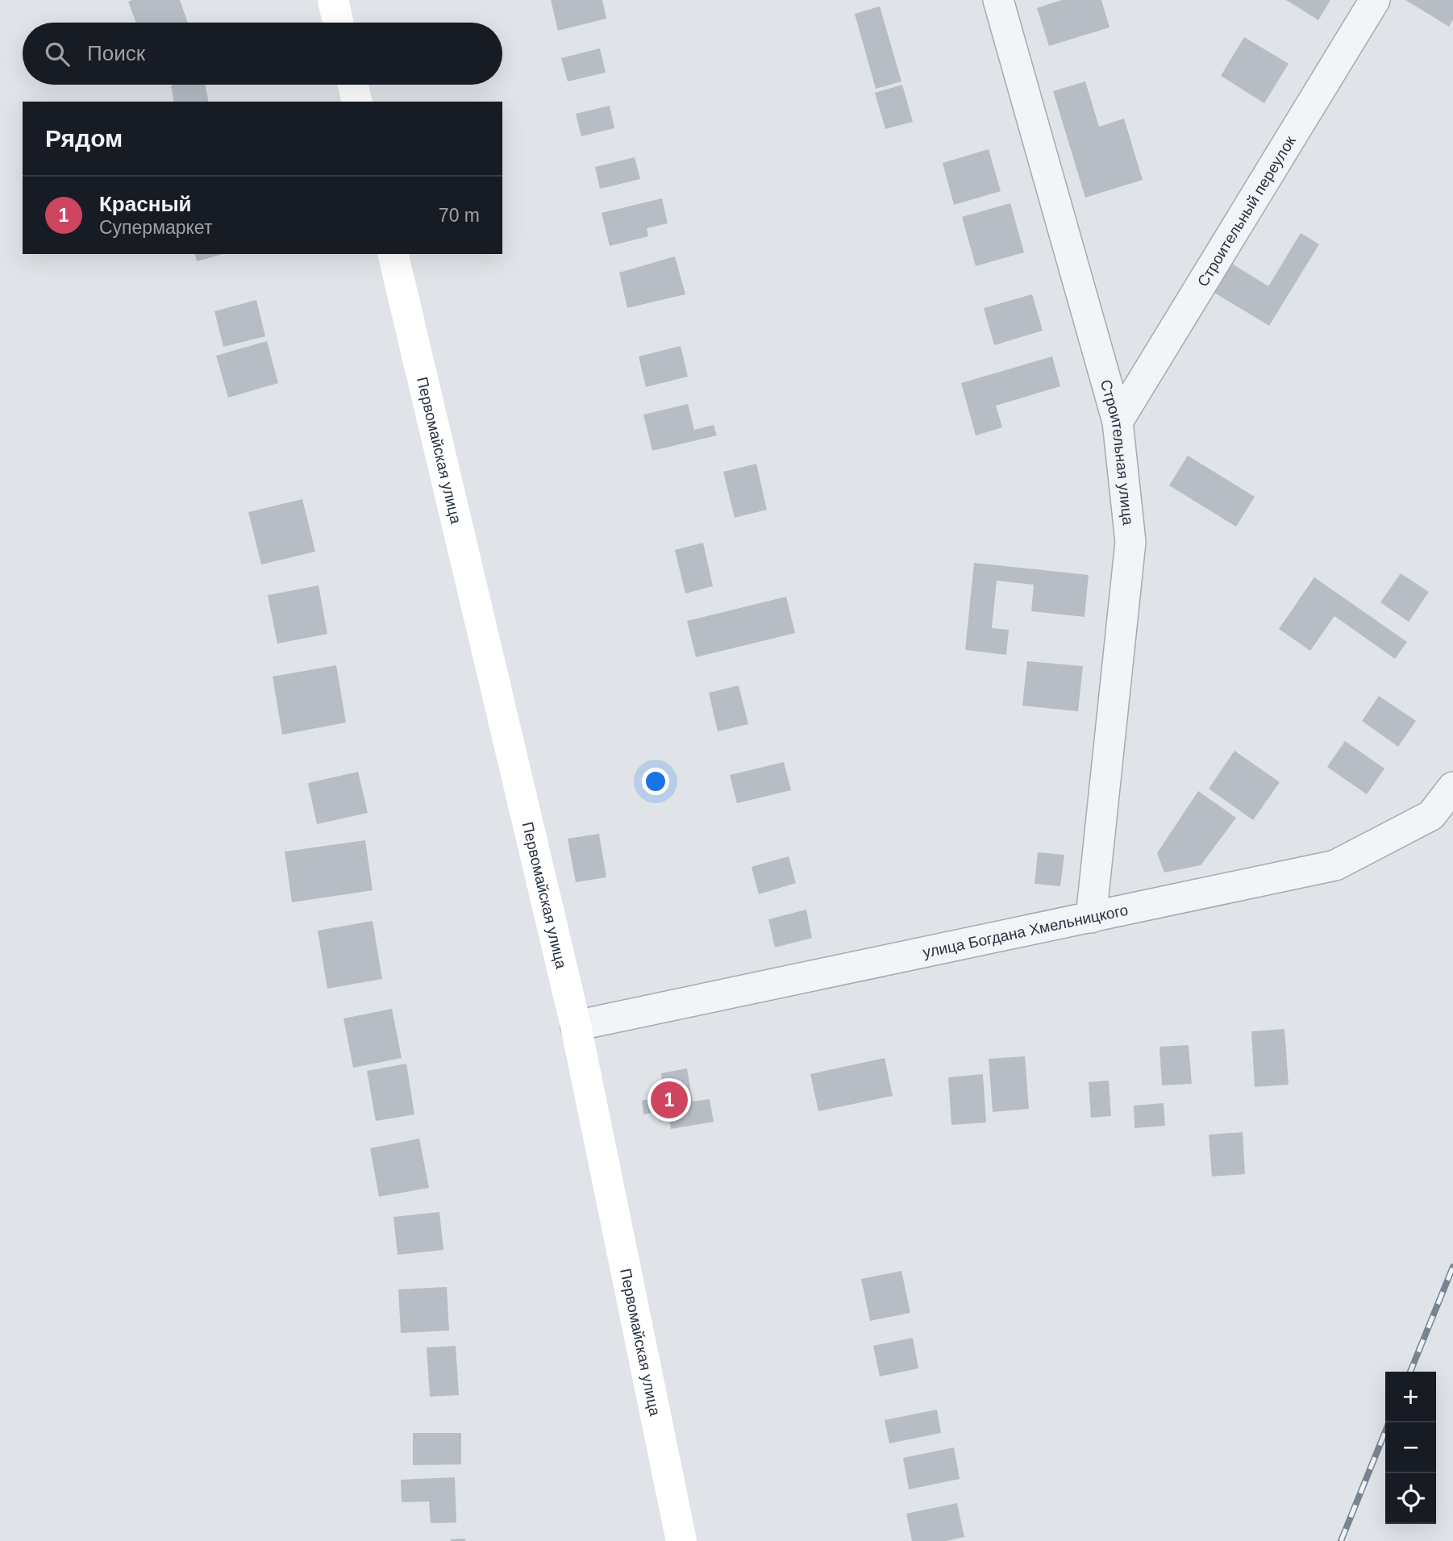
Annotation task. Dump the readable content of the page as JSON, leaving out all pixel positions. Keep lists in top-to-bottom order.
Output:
{
  "streets": {
    "main road": ["Первомайская улица"],
    "street": ["Строительный переулок", "Строительная улица", "улица Богдана Хмельницкого"]
  },
  "crossings": [
    ["Строительный переулок", "Строительная улица"],
    ["Первомайская улица", "улица Богдана Хмельницкого"],
    ["Строительная улица", "улица Богдана Хмельницкого"]
  ],
  "page": {
    "search": "Поиск",
    "heading": "Рядом",
    "list": [
      {
        "mark": "1",
        "name": "Красный",
        "note": "Супермаркет",
        "value": "70 m"
      }
    ],
    "pins": "1",
    "map_buttons": ["+", "−"]
  }
}
